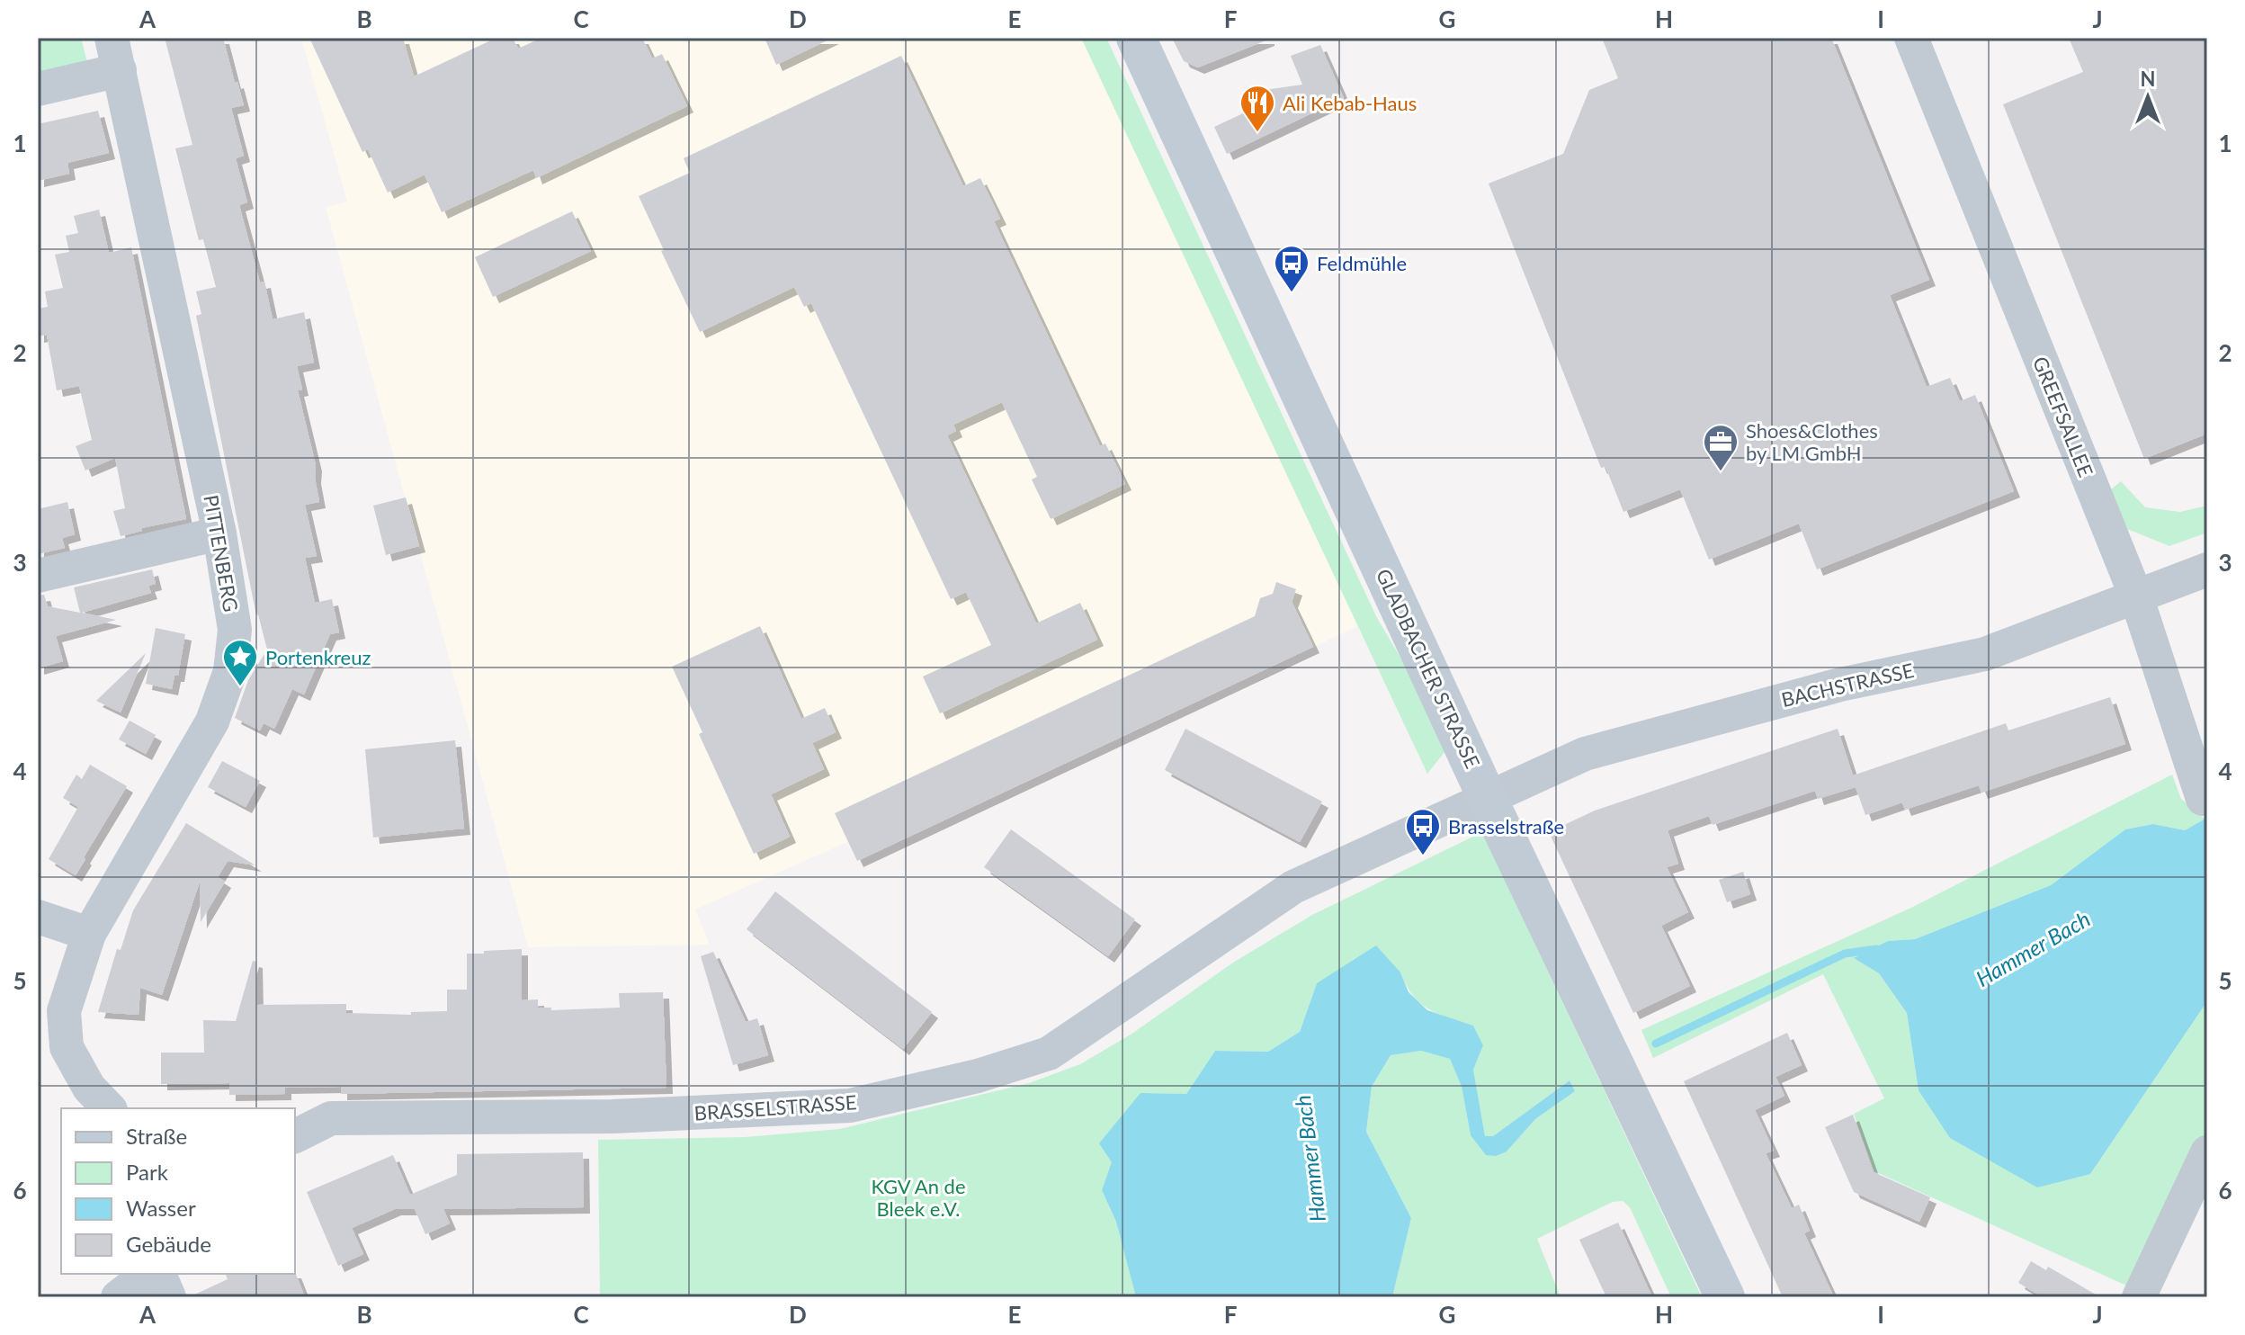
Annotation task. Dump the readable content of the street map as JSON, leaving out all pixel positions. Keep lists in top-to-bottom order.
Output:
{
  "streets": {
    "main road": ["GLADBACHER STRASSE"],
    "street": [
      "GREEFSALLEE",
      "PITTENBERG",
      "BACHSTRASSE",
      "BRASSELSTRASSE"
    ]
  },
  "crossings": [
    ["GREEFSALLEE", "BACHSTRASSE"],
    ["GLADBACHER STRASSE", "BACHSTRASSE"],
    ["GLADBACHER STRASSE", "BRASSELSTRASSE"],
    ["BACHSTRASSE", "BRASSELSTRASSE"]
  ],
  "water": ["Hammer Bach"],
  "parks": ["KGV An de Bleek e.V."],
  "places": {
    "restaurant": ["Ali Kebab-Haus"],
    "bus stop": ["Feldmühle", "Brasselstraße"],
    "office": ["Shoes&Clothes by LM GmbH"],
    "place": ["Portenkreuz"]
  },
  "legend": [
    "Straße",
    "Park",
    "Wasser",
    "Gebäude"
  ],
  "north": "top",
  "grid": {
    "columns": [
      "A",
      "B",
      "C",
      "D",
      "E",
      "F",
      "G",
      "H",
      "I",
      "J"
    ],
    "rows": [
      "1",
      "2",
      "3",
      "4",
      "5",
      "6"
    ]
  }
}
